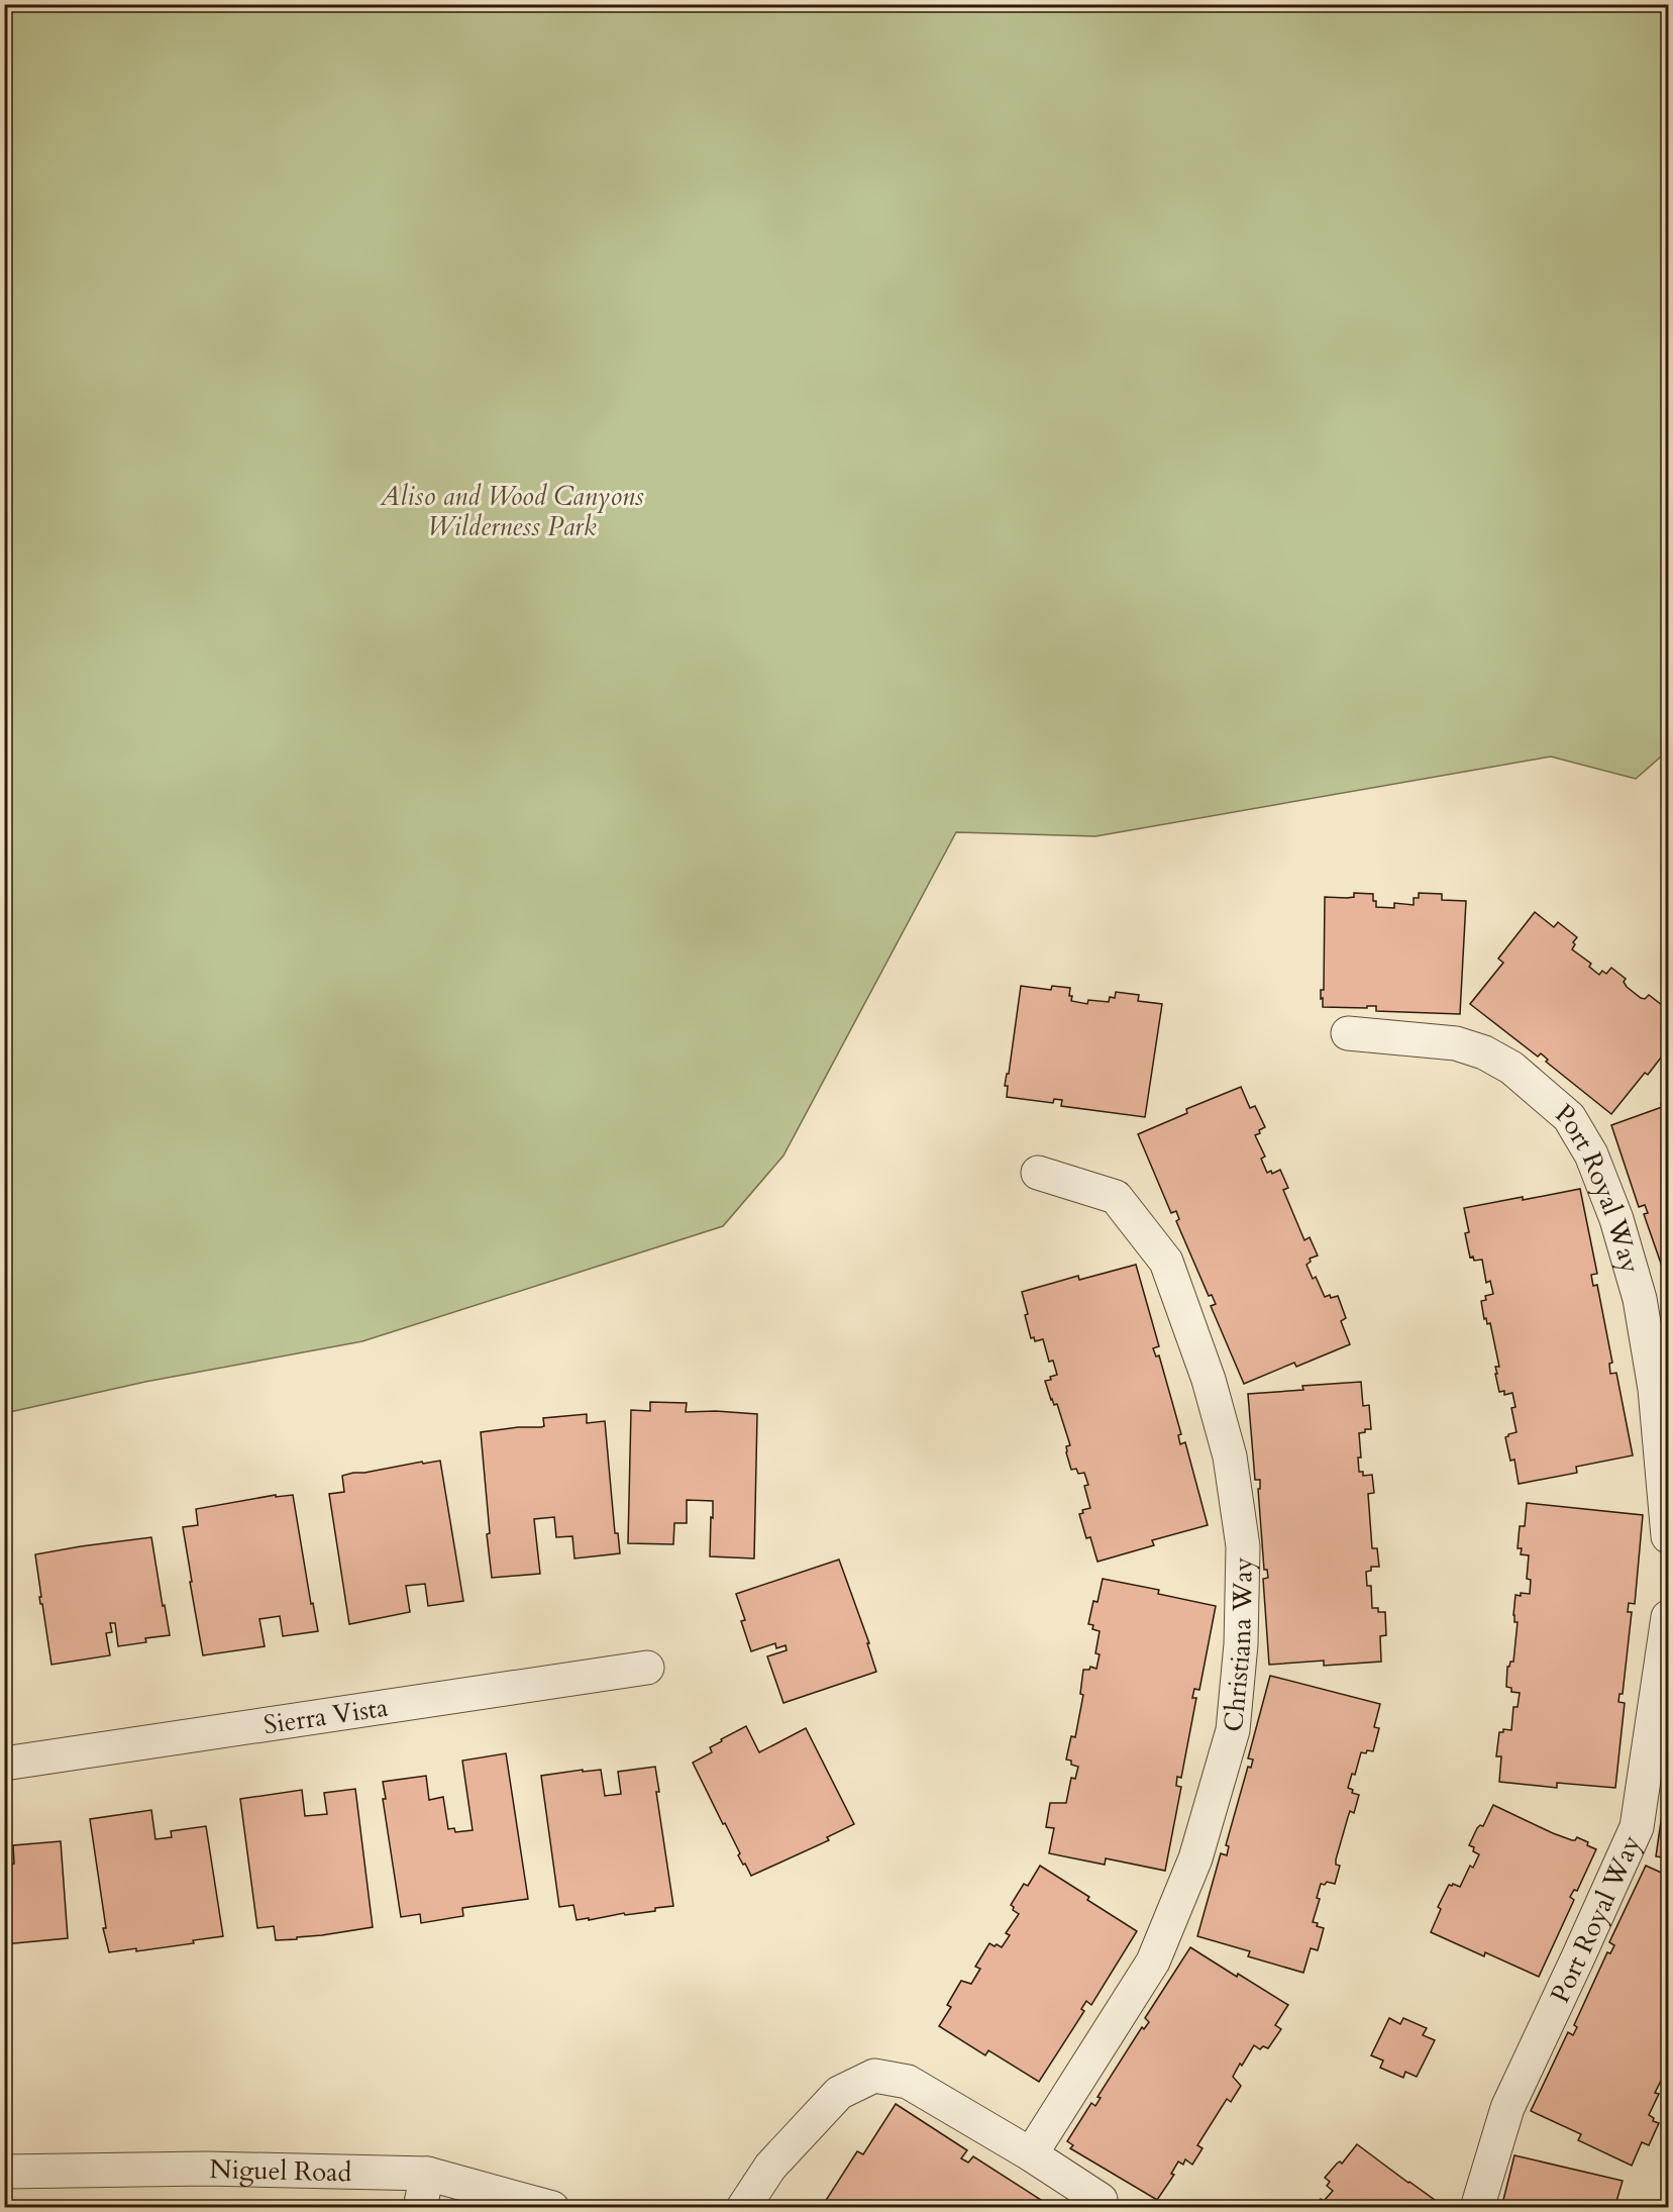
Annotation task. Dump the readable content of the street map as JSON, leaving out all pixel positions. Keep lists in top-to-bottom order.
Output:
{
  "streets": {
    "street": [
      "Port Royal Way",
      "Christiana Way",
      "Sierra Vista",
      "Niguel Road"
    ]
  },
  "parks": ["Aliso and Wood Canyons Wilderness Park"]
}
